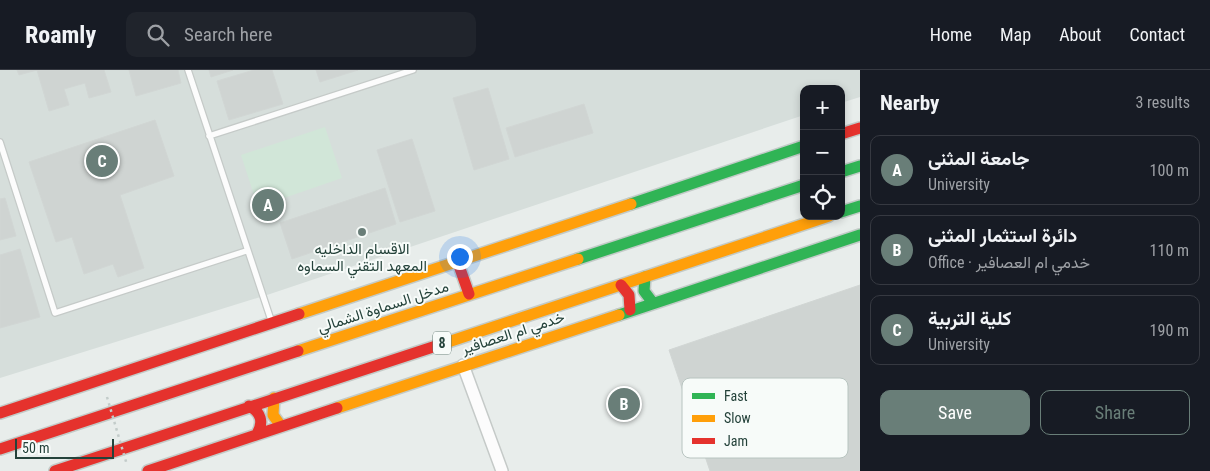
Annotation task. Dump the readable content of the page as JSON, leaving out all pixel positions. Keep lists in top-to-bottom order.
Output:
{
  "streets": {
    "main road": ["مدخل السماوة الشمالي", "خدمي ام العصافير", "8"]
  },
  "places": ["الاقسام الداخليه المعهد التقني السماوه"],
  "legend": ["Fast", "Slow", "Jam"],
  "scale_bar": "50 m",
  "page": {
    "header": "Roamly",
    "search": "Search here",
    "nav": [
      "Home",
      "Map",
      "About",
      "Contact"
    ],
    "heading": ["Nearby", "3 results"],
    "map_buttons": ["+", "−"],
    "list": [
      {
        "mark": "A",
        "name": "جامعة المثنى",
        "note": "University",
        "value": "100 m"
      },
      {
        "mark": "B",
        "name": "دائرة استثمار المثنى",
        "note": "Office · خدمي ام العصافير",
        "value": "110 m"
      },
      {
        "mark": "C",
        "name": "كلية التربية",
        "note": "University",
        "value": "190 m"
      }
    ],
    "pins": ["C", "A", "B"],
    "buttons": ["Save", "Share"],
    "scale": "50 m"
  }
}
